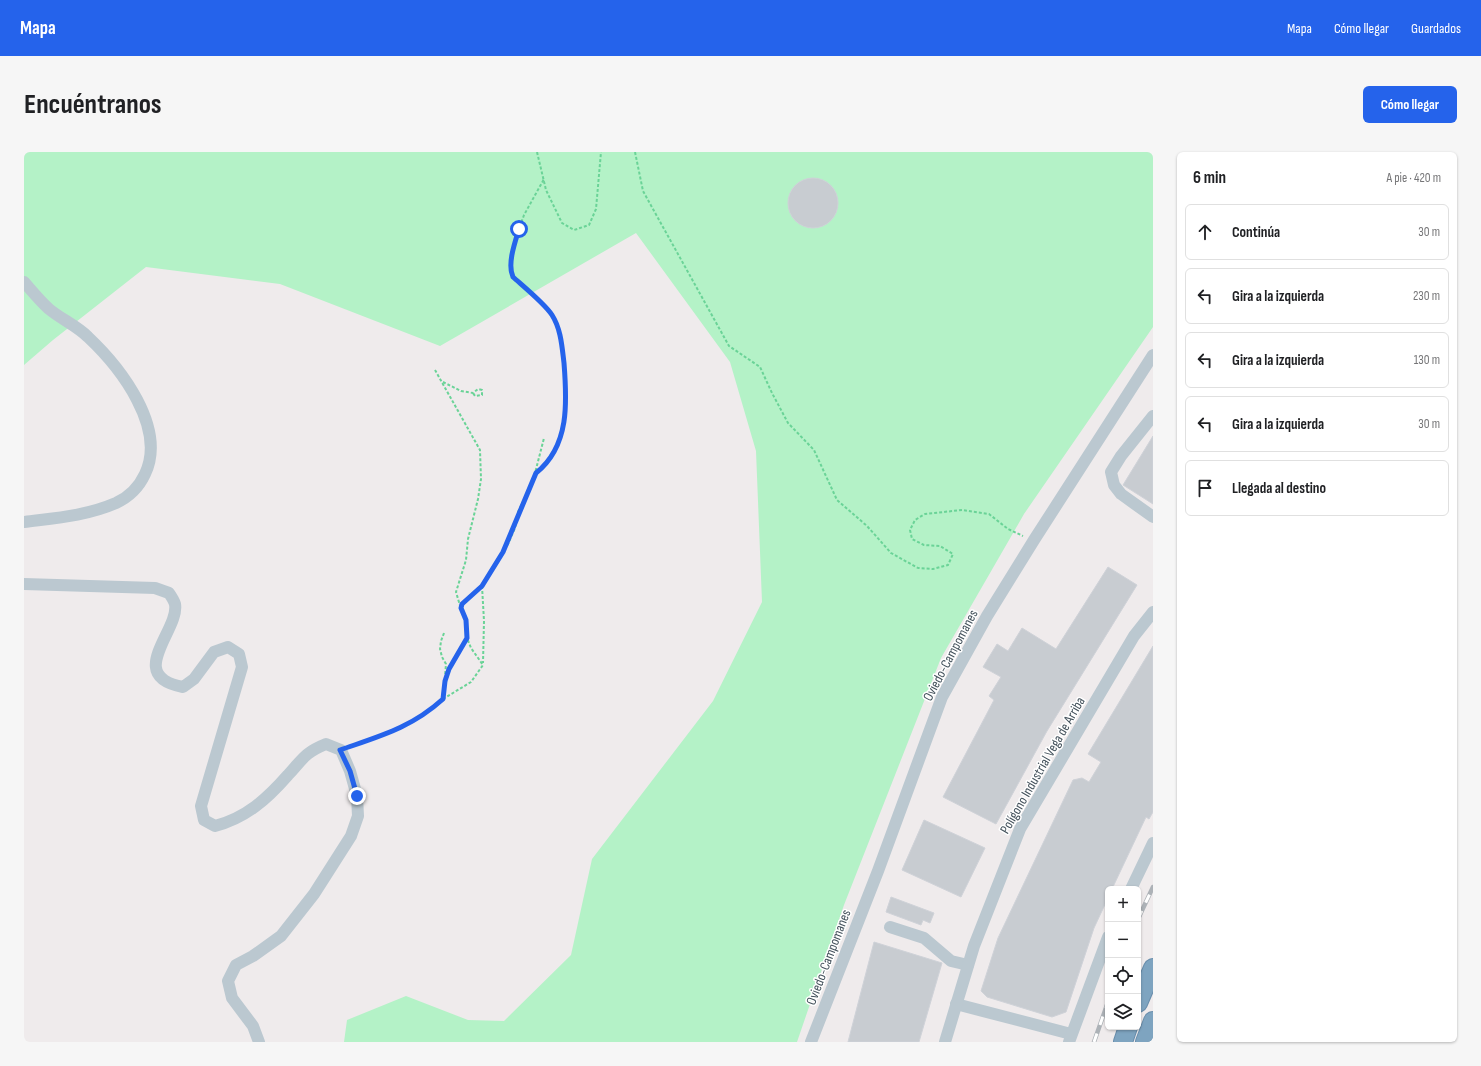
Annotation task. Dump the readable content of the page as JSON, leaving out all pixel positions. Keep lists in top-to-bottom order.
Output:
{
  "streets": {
    "street": ["Oviedo-Campomanes", "Polígono Industrial Vega de Arriba"]
  },
  "page": {
    "header": "Mapa",
    "nav": ["Mapa", "Cómo llegar", "Guardados"],
    "buttons": "Cómo llegar",
    "title": "Encuéntranos",
    "heading": ["6 min", "A pie · 420 m"],
    "list": [
      ["Continúa", "30 m"],
      ["Gira a la izquierda", "230 m"],
      ["Gira a la izquierda", "130 m"],
      ["Gira a la izquierda", "30 m"],
      "Llegada al destino"
    ],
    "map_buttons": ["+", "−"]
  }
}
